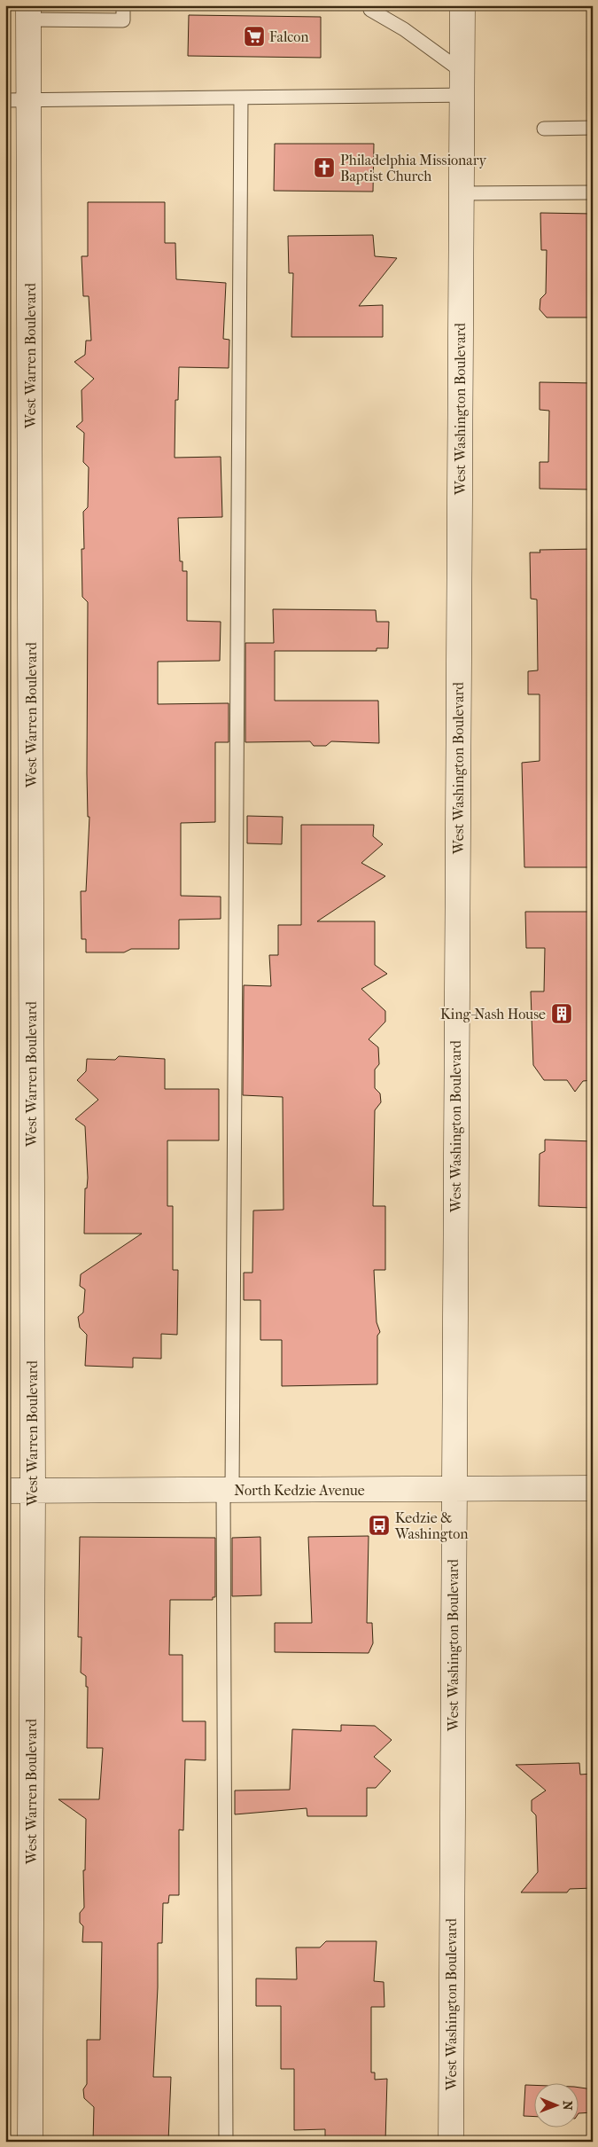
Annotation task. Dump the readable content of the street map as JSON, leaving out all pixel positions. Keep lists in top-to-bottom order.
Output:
{
  "streets": {
    "street": ["West Warren Boulevard", "West Washington Boulevard", "North Kedzie Avenue"]
  },
  "crossings": [
    ["West Warren Boulevard", "North Kedzie Avenue"],
    ["West Washington Boulevard", "North Kedzie Avenue"]
  ],
  "places": {
    "supermarket": ["Falcon"],
    "church": ["Philadelphia Missionary Baptist Church"],
    "building": ["King-Nash House"],
    "bus stop": ["Kedzie & Washington"]
  },
  "north": "right"
}
